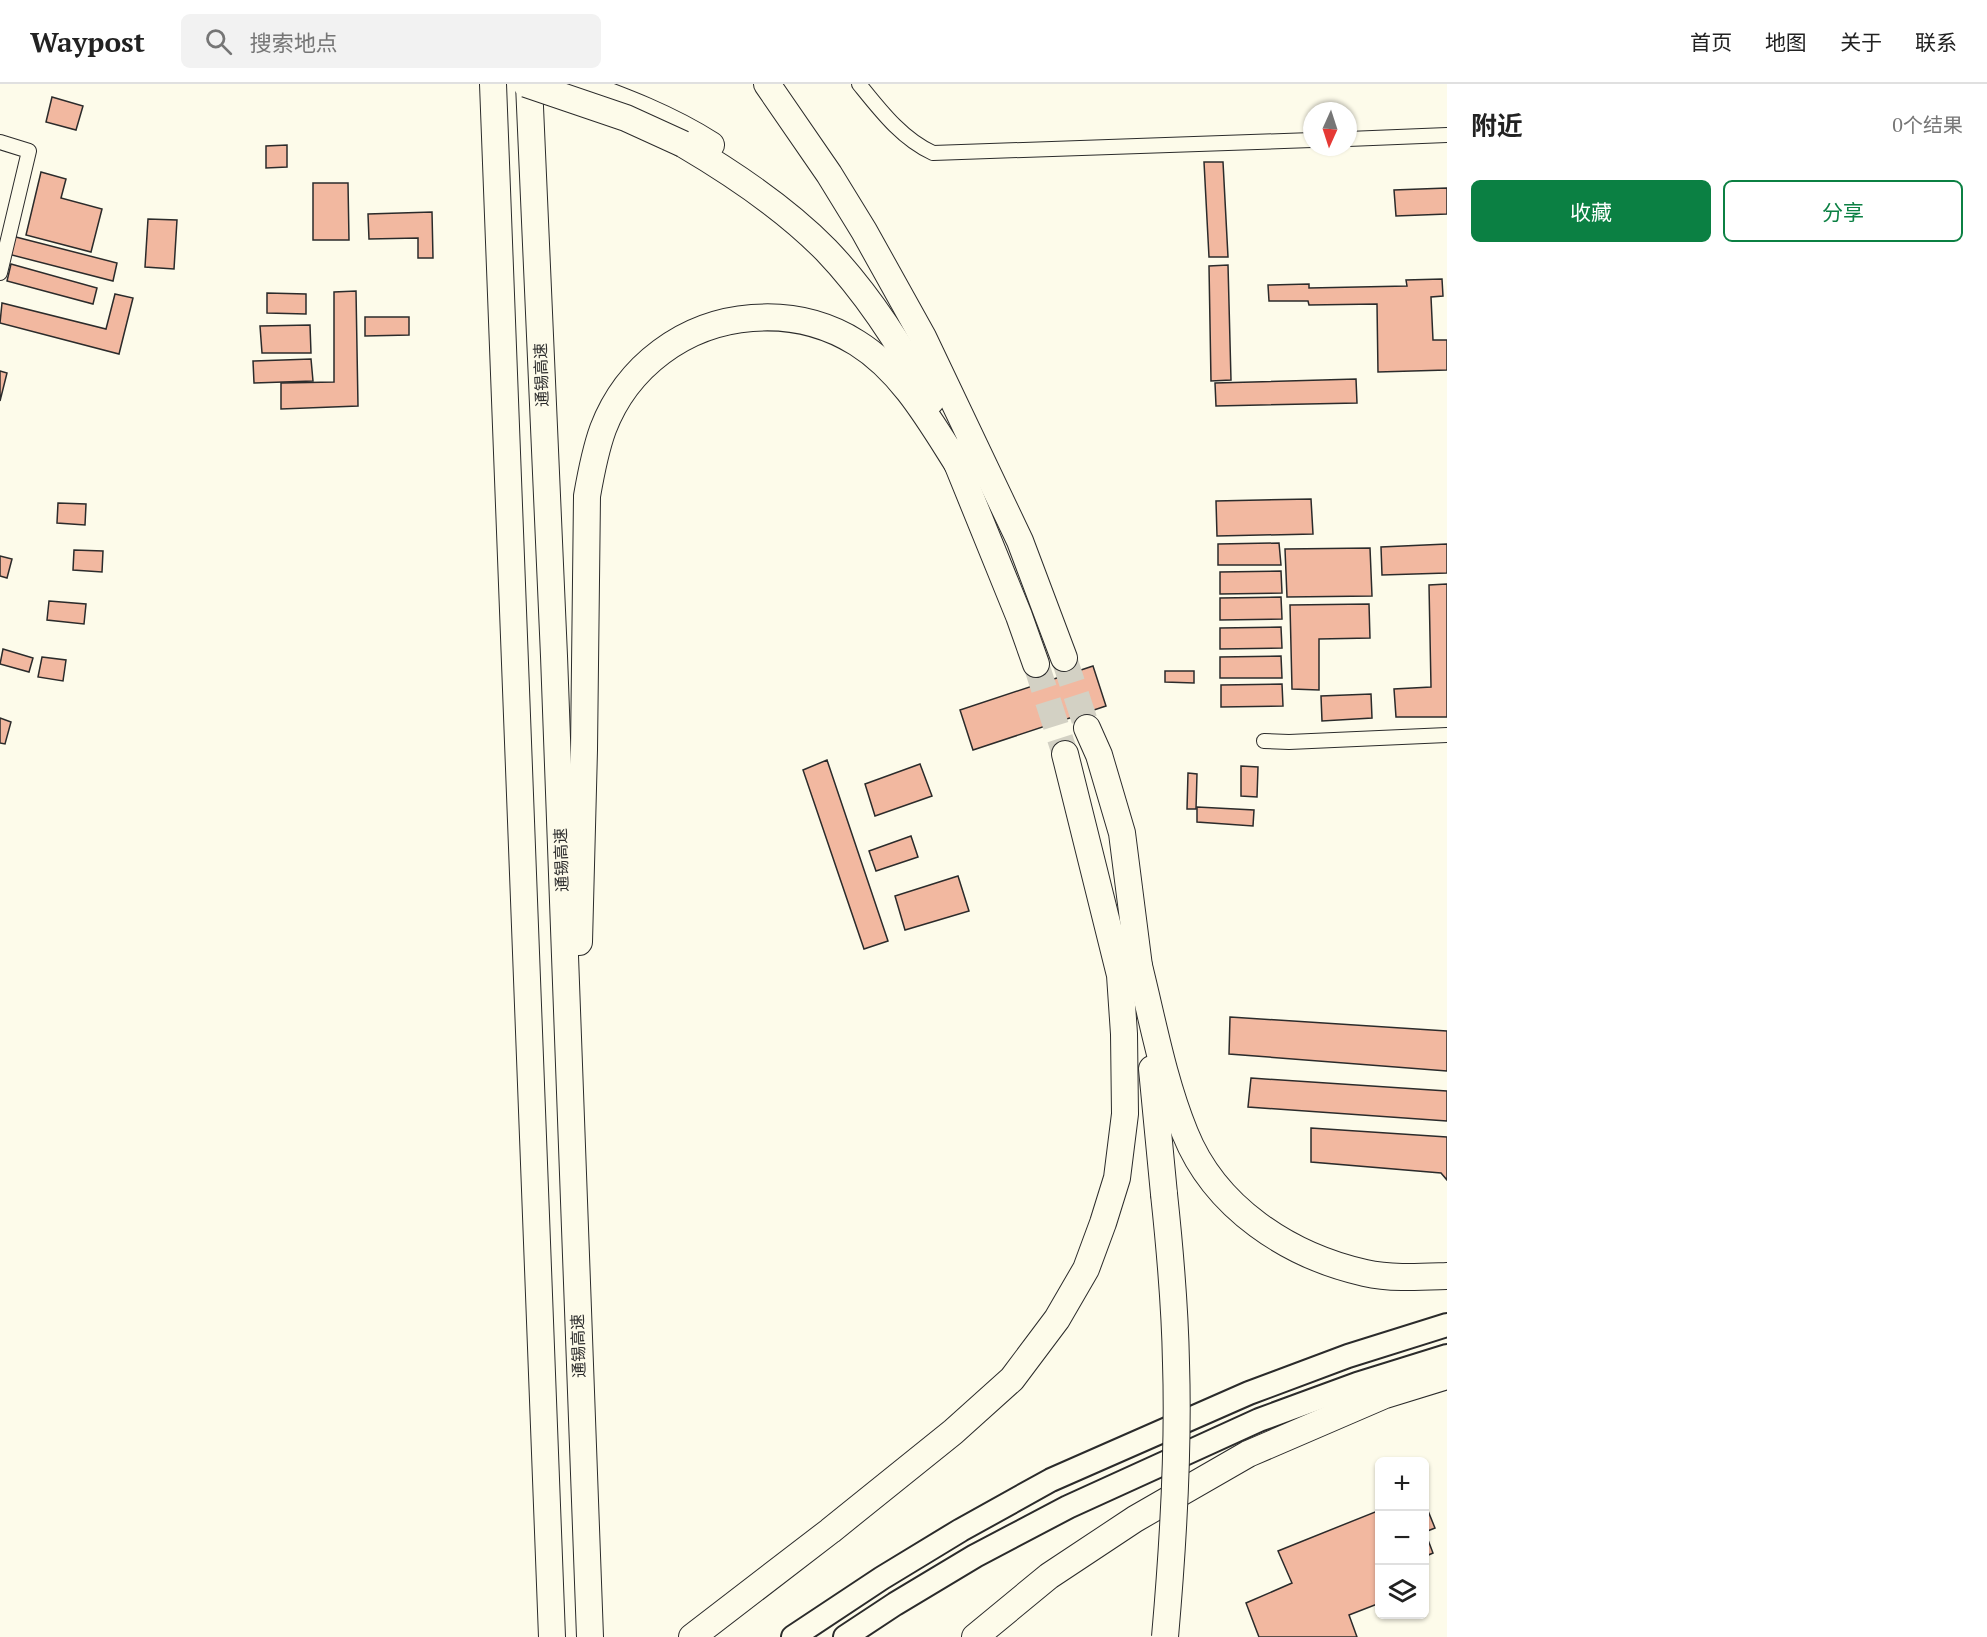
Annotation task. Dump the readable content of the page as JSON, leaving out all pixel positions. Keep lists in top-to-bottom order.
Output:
{
  "streets": {
    "highway": ["通锡高速"]
  },
  "north": "bottom",
  "page": {
    "header": "Waypost",
    "search": "搜索地点",
    "nav": [
      "首页",
      "地图",
      "关于",
      "联系"
    ],
    "heading": ["附近", "0个结果"],
    "buttons": ["收藏", "分享"],
    "map_buttons": ["+", "−"]
  }
}
